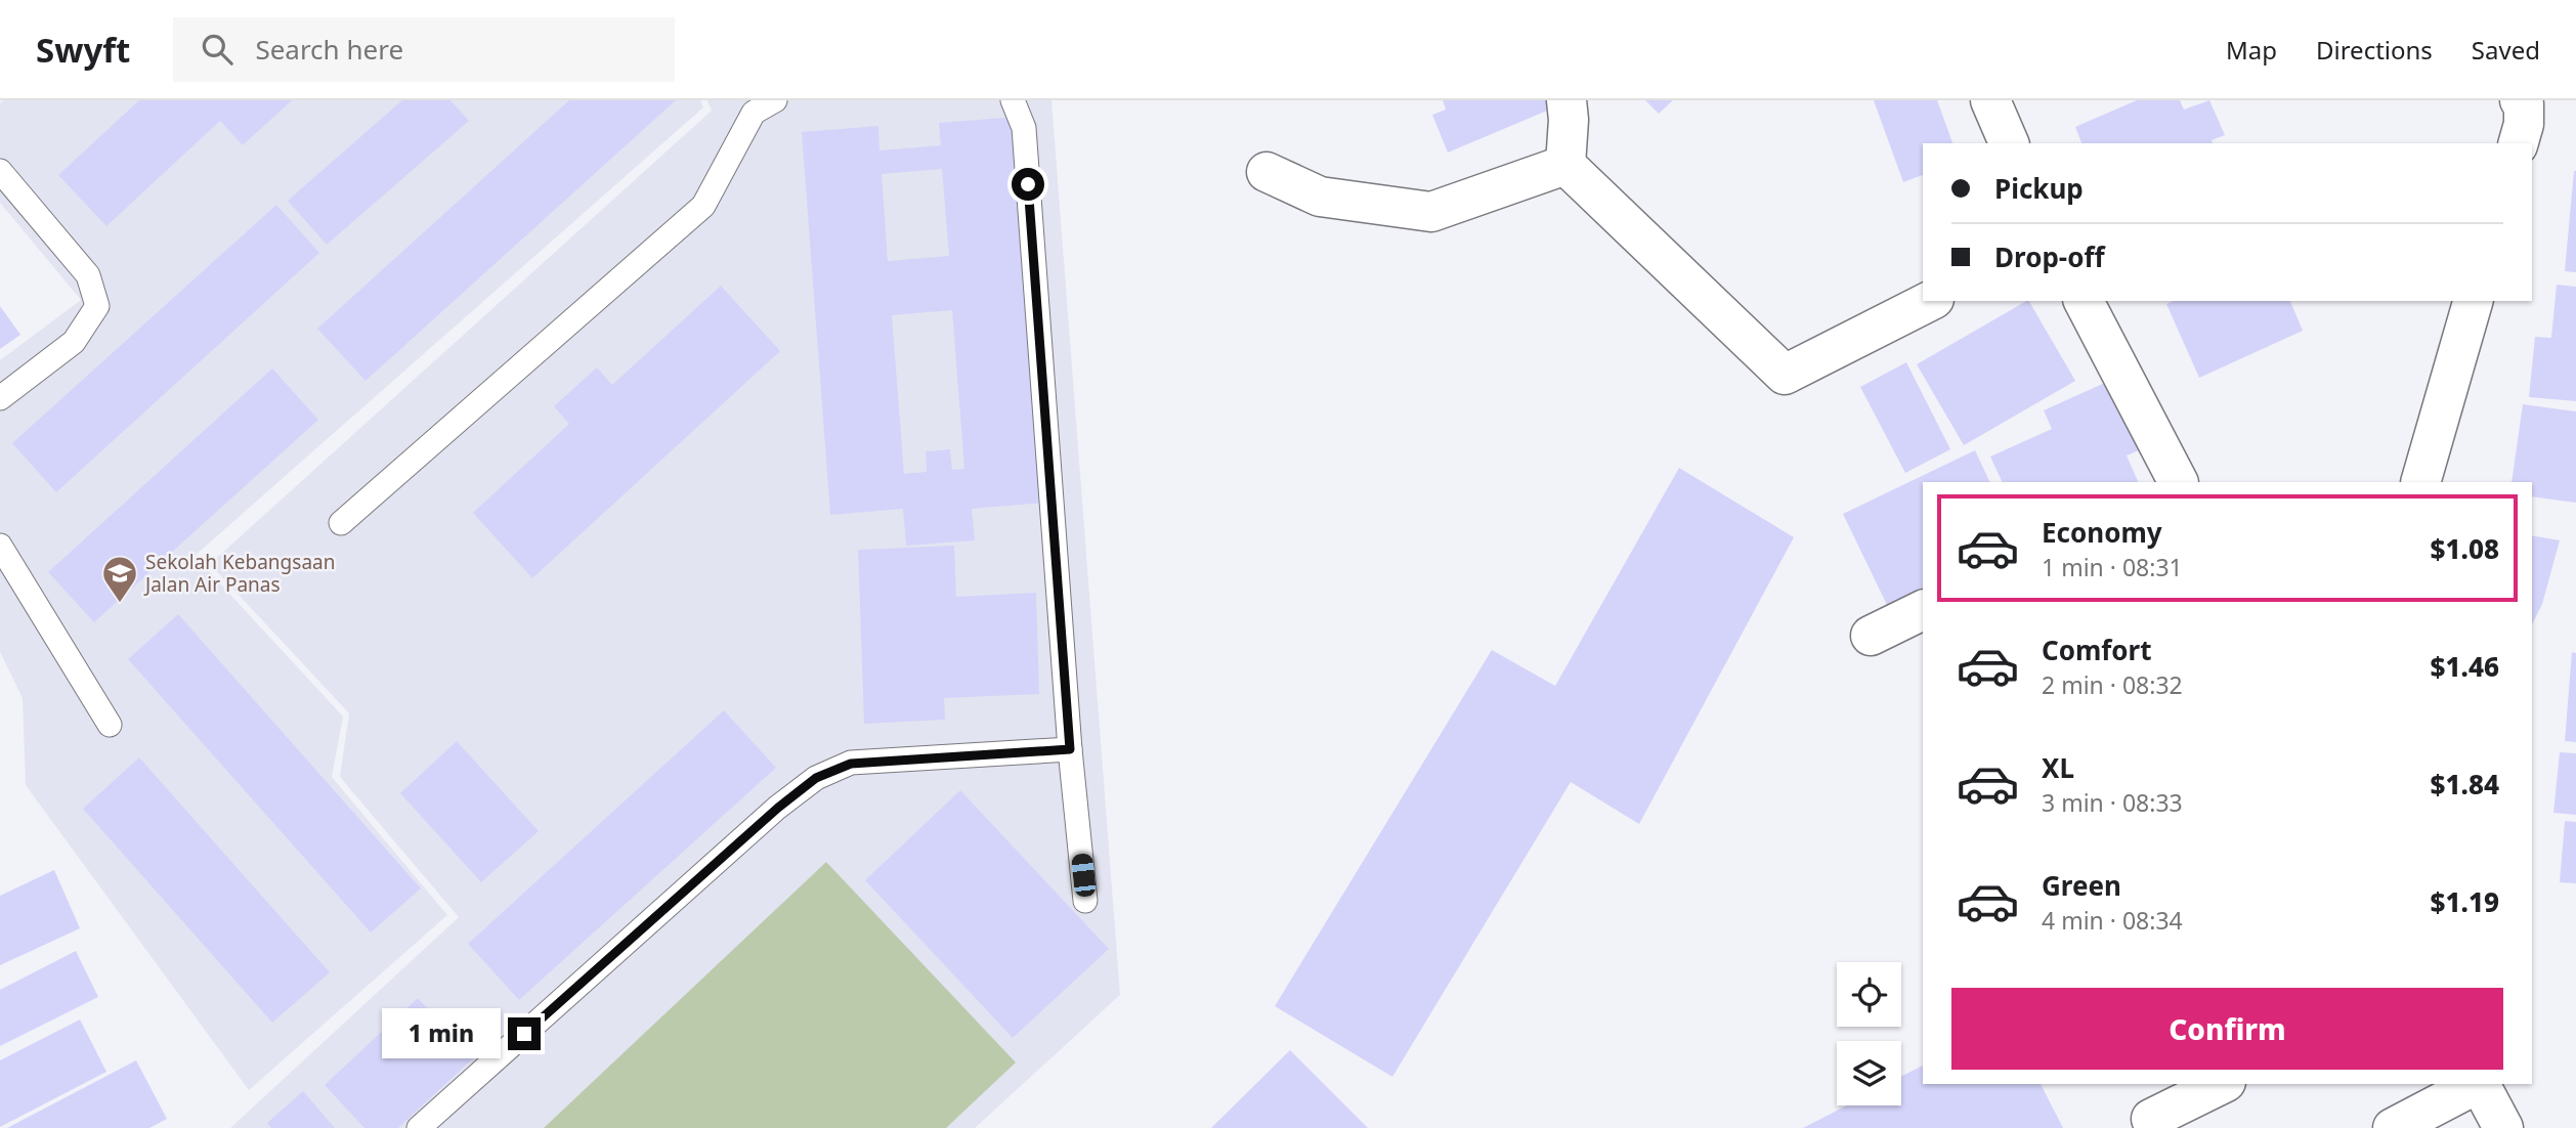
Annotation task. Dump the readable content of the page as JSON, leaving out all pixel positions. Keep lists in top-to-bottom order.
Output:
{
  "places": {
    "school or university": ["Sekolah Kebangsaan Jalan Air Panas"]
  },
  "page": {
    "header": "Swyft",
    "search": "Search here",
    "nav": ["Map", "Directions", "Saved"],
    "banner": ["Pickup", "Drop-off"],
    "list": [
      {
        "name": "Economy",
        "note": "1 min · 08:31",
        "value": "$1.08"
      },
      {
        "name": "Comfort",
        "note": "2 min · 08:32",
        "value": "$1.46"
      },
      {
        "name": "XL",
        "note": "3 min · 08:33",
        "value": "$1.84"
      },
      {
        "name": "Green",
        "note": "4 min · 08:34",
        "value": "$1.19"
      }
    ],
    "buttons": "Confirm",
    "bubble": "1 min"
  }
}
